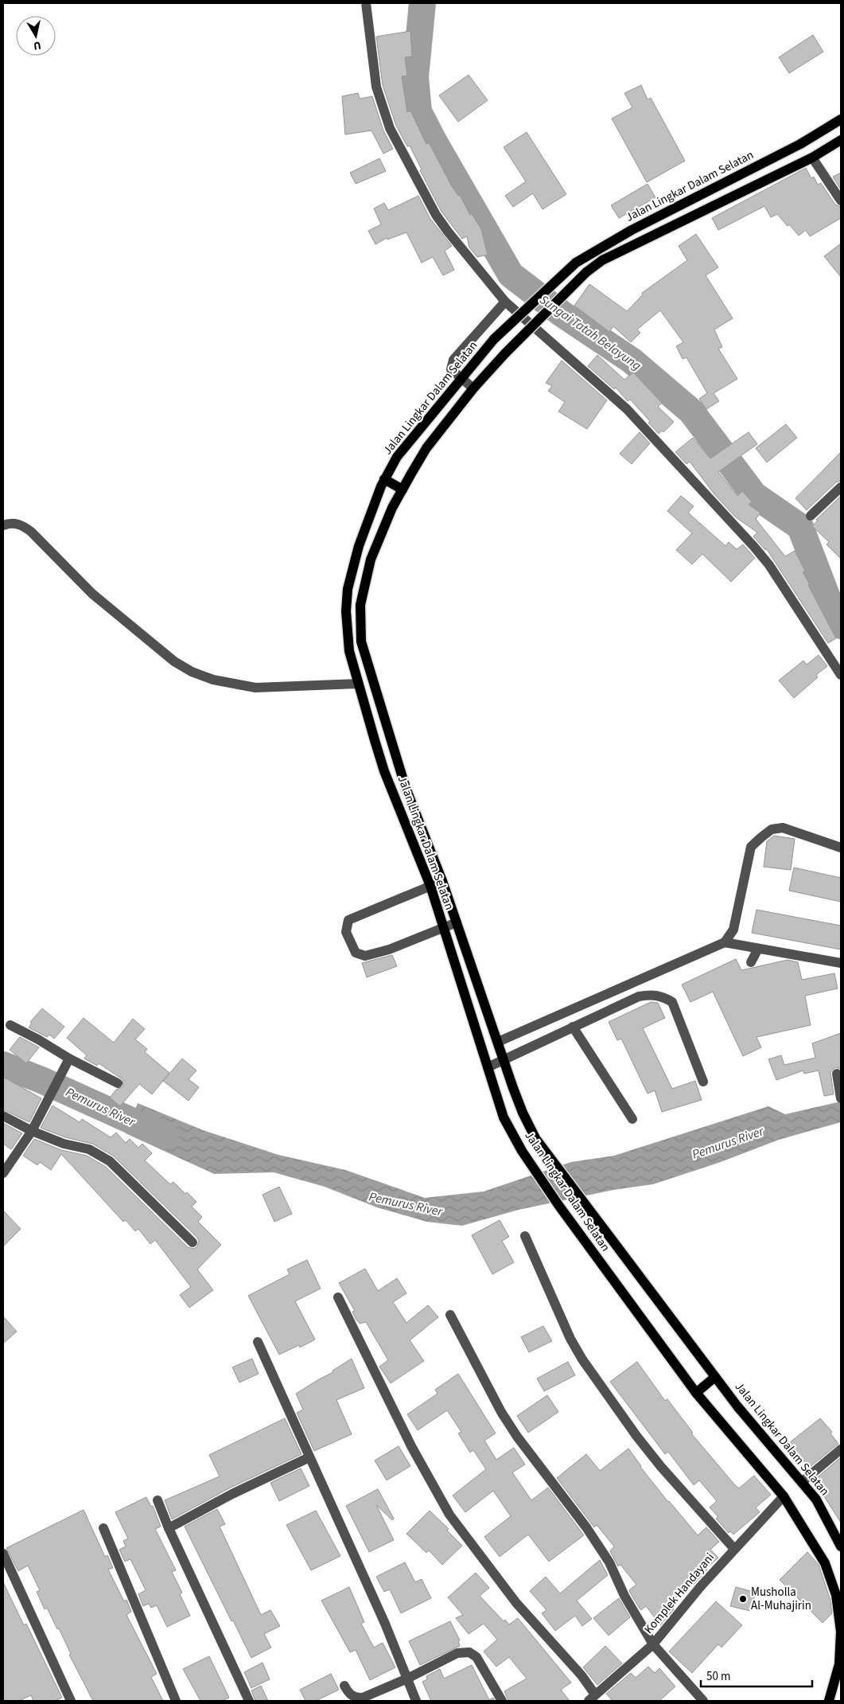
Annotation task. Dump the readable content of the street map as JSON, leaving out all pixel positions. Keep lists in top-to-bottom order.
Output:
{
  "streets": {
    "main road": ["Jalan Lingkar Dalam Selatan"],
    "street": ["Komplek Handayani"]
  },
  "crossings": [
    ["Jalan Lingkar Dalam Selatan", "Komplek Handayani"]
  ],
  "water": ["Sungai Tatah Belayung", "Pemurus River"],
  "places": ["Musholla Al-Muhajirin"],
  "scale_bar": "50 m",
  "north": "bottom"
}
